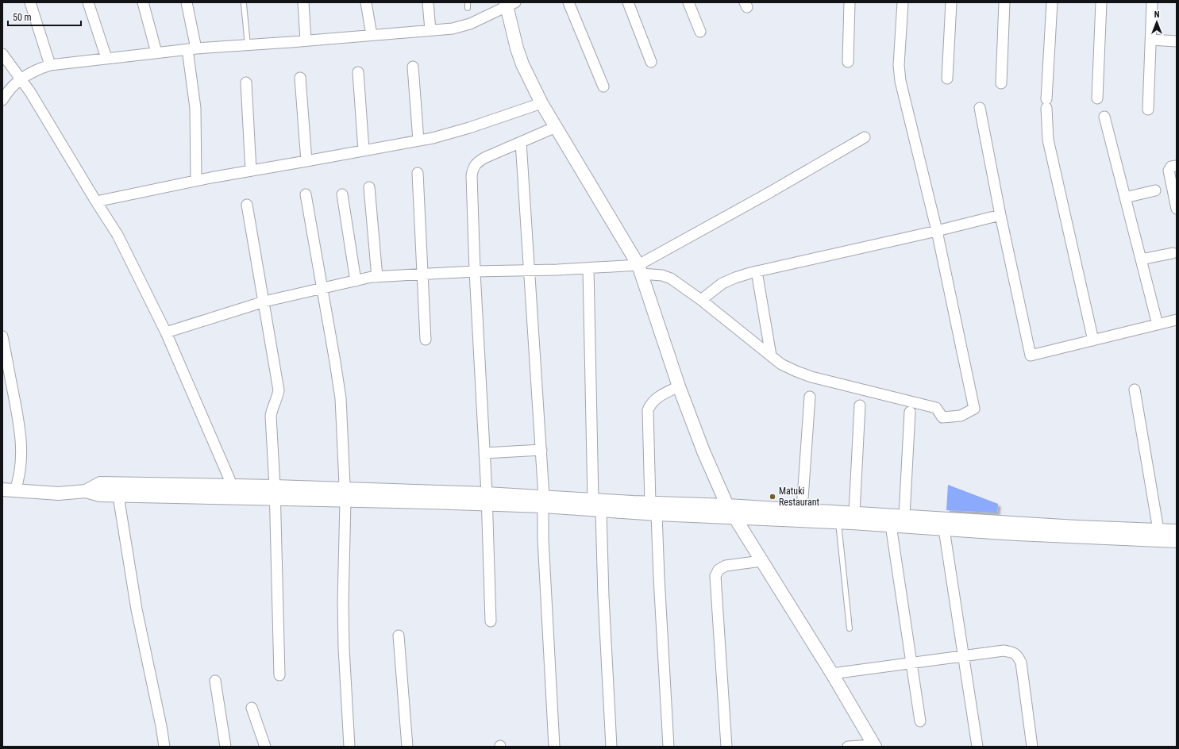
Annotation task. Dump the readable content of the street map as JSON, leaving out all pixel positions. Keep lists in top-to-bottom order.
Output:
{
  "places": ["Matuki Restaurant"],
  "scale_bar": "50 m",
  "north": "top"
}
